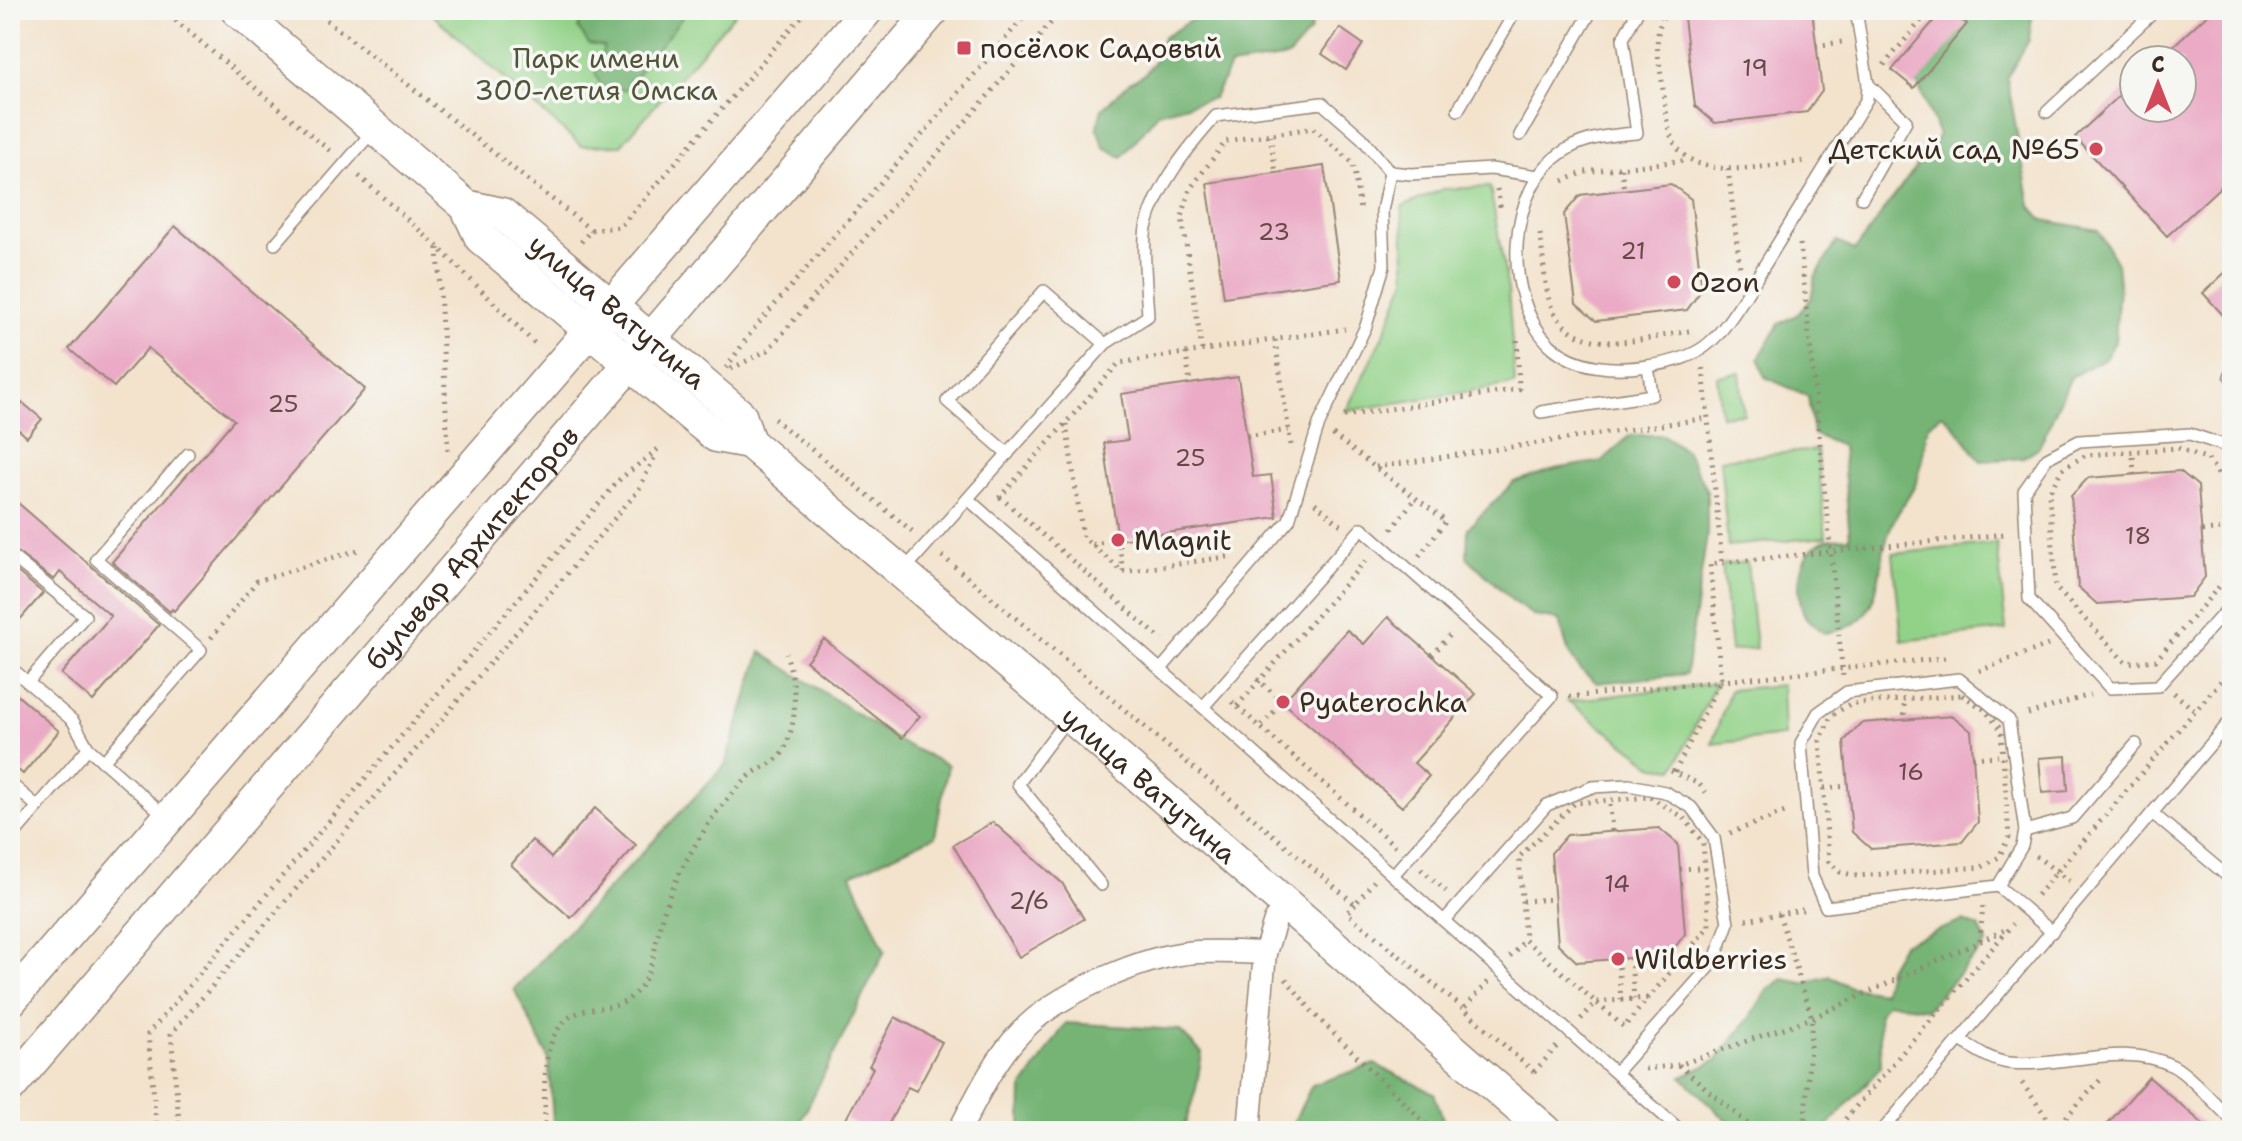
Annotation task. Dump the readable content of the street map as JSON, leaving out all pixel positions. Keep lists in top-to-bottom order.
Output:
{
  "streets": {
    "main road": ["улица Ватутина", "бульвар Архитекторов"]
  },
  "crossings": [
    ["улица Ватутина", "бульвар Архитекторов"]
  ],
  "parks": ["Парк имени 300-летия Омска"],
  "places": {
    "transit": ["посёлок Садовый"],
    "other": [
      "Детский сад №65",
      "Ozon",
      "Magnit",
      "Pyaterochka",
      "Wildberries"
    ]
  },
  "house_numbers": [
    "19",
    "23",
    "21",
    "25",
    "25",
    "18",
    "16",
    "14",
    "2/6"
  ],
  "north": "top"
}
